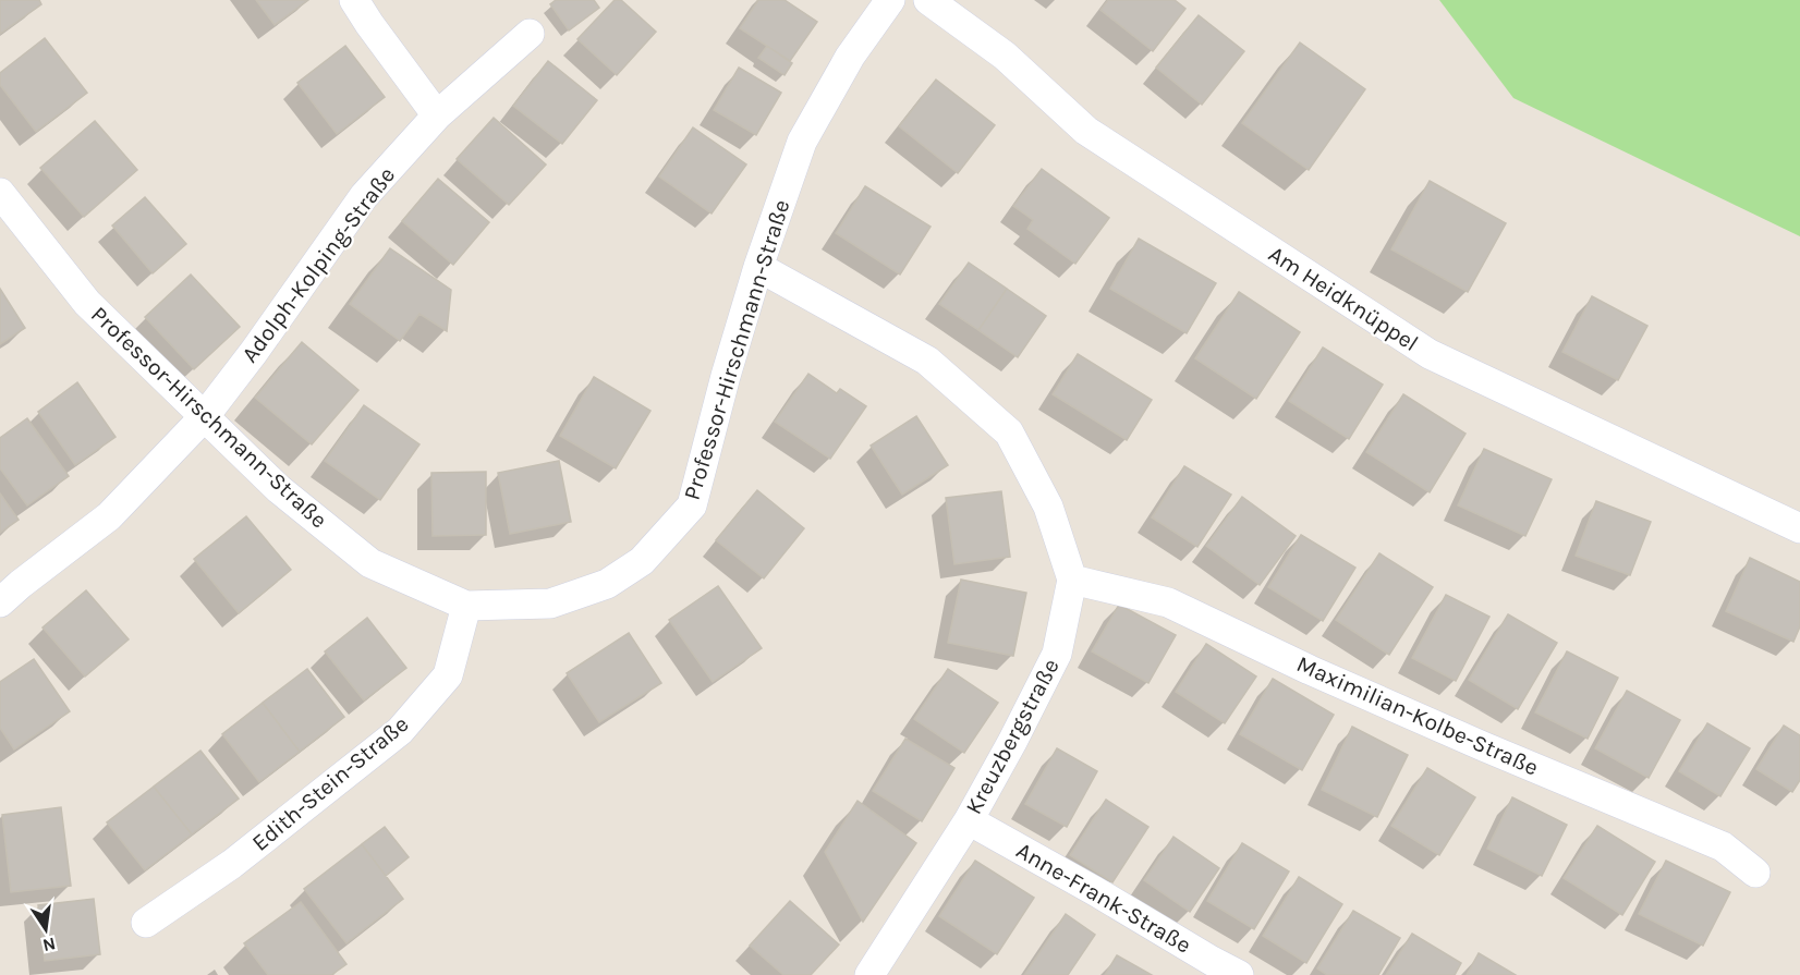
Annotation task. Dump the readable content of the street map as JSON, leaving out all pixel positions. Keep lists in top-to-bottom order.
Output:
{
  "streets": {
    "street": [
      "Adolph-Kolping-Straße",
      "Am Heidknüppel",
      "Professor-Hirschmann-Straße",
      "Maximilian-Kolbe-Straße",
      "Kreuzbergstraße",
      "Edith-Stein-Straße",
      "Anne-Frank-Straße"
    ]
  },
  "crossings": [
    ["Adolph-Kolping-Straße", "Professor-Hirschmann-Straße"],
    ["Professor-Hirschmann-Straße", "Kreuzbergstraße"],
    ["Professor-Hirschmann-Straße", "Edith-Stein-Straße"],
    ["Maximilian-Kolbe-Straße", "Kreuzbergstraße"],
    ["Kreuzbergstraße", "Anne-Frank-Straße"]
  ],
  "north": "bottom"
}
